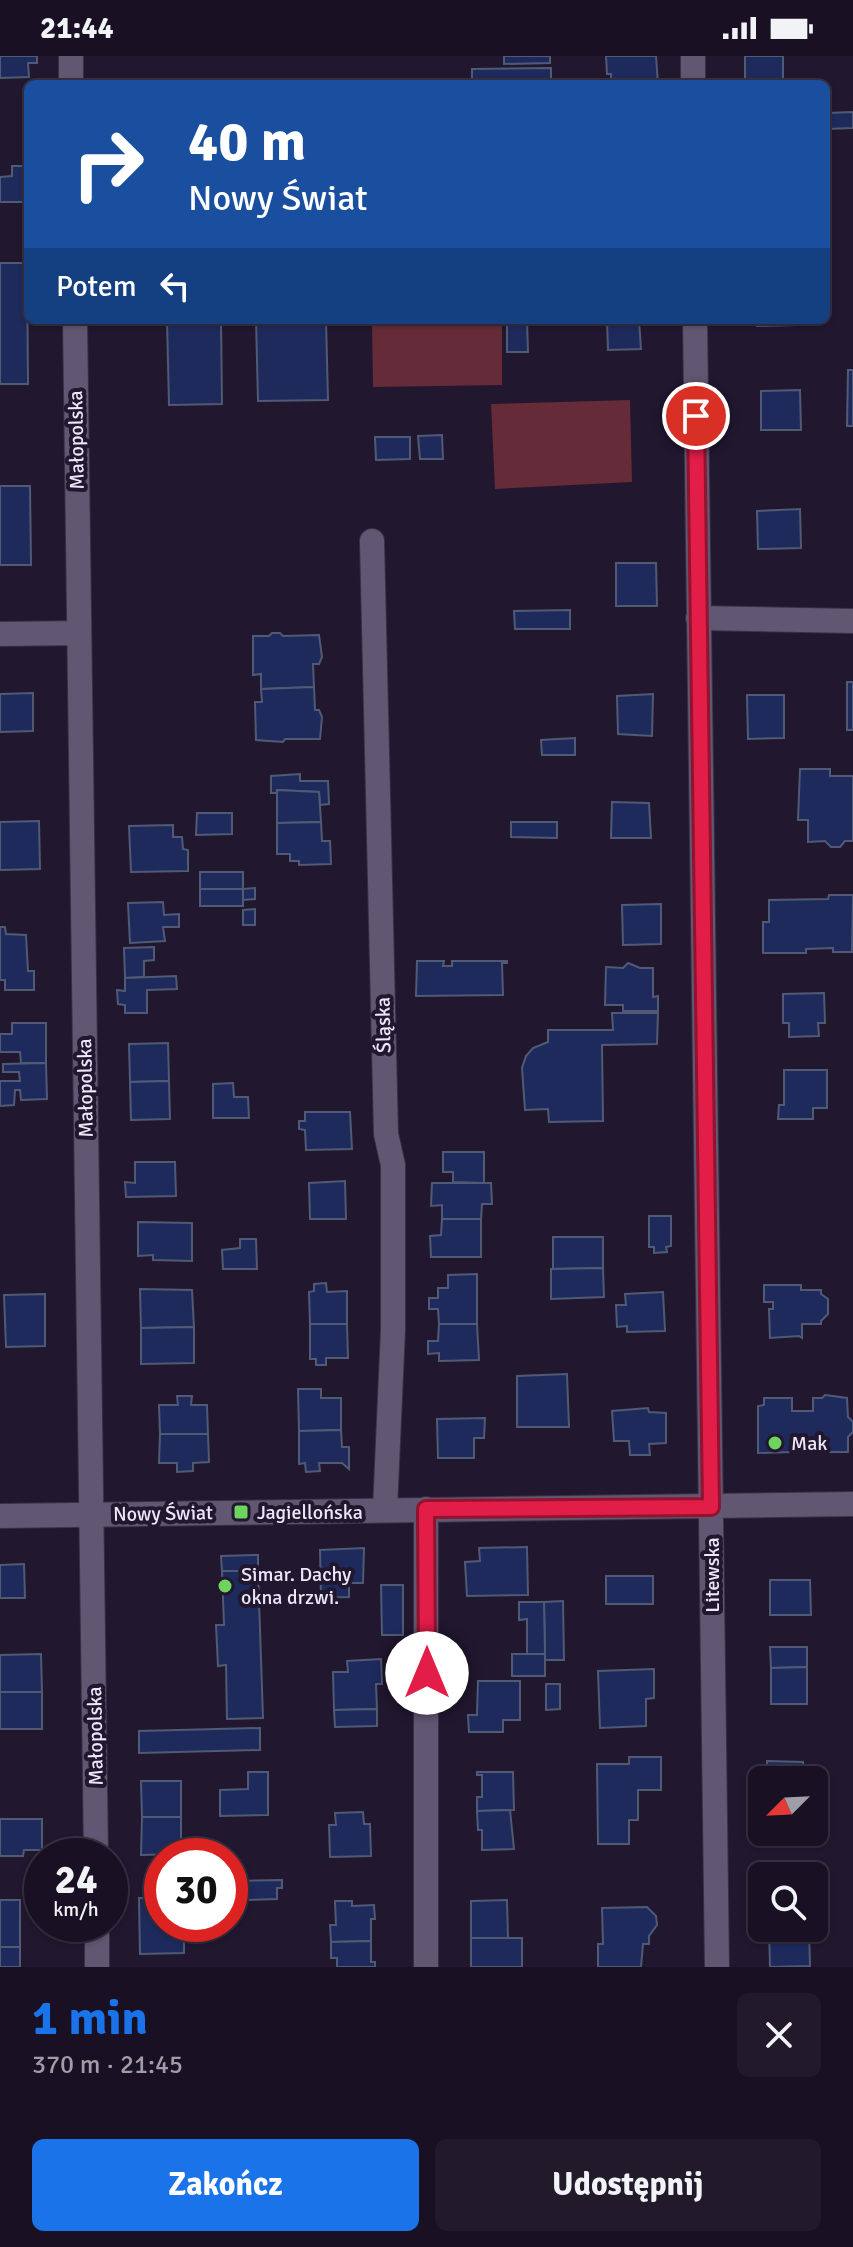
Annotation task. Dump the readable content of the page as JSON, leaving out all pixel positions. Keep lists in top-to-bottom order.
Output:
{
  "streets": {
    "street": [
      "Małopolska",
      "Śląska",
      "Nowy Świat",
      "Litewska"
    ]
  },
  "crossings": [
    ["Małopolska", "Nowy Świat"],
    ["Śląska", "Nowy Świat"],
    ["Nowy Świat", "Litewska"]
  ],
  "places": {
    "other": ["Mak", "Simar. Dachy okna drzwi."],
    "transit": ["Jagiellońska"]
  },
  "north": "bottom left",
  "page": {
    "status": "21:44",
    "turn": ["40 m", "Nowy Świat"],
    "then": "Potem",
    "speed": "24 km/h",
    "limit": "30",
    "heading": ["1 min", "370 m · 21:45"],
    "buttons": ["Zakończ", "Udostępnij"]
  }
}
